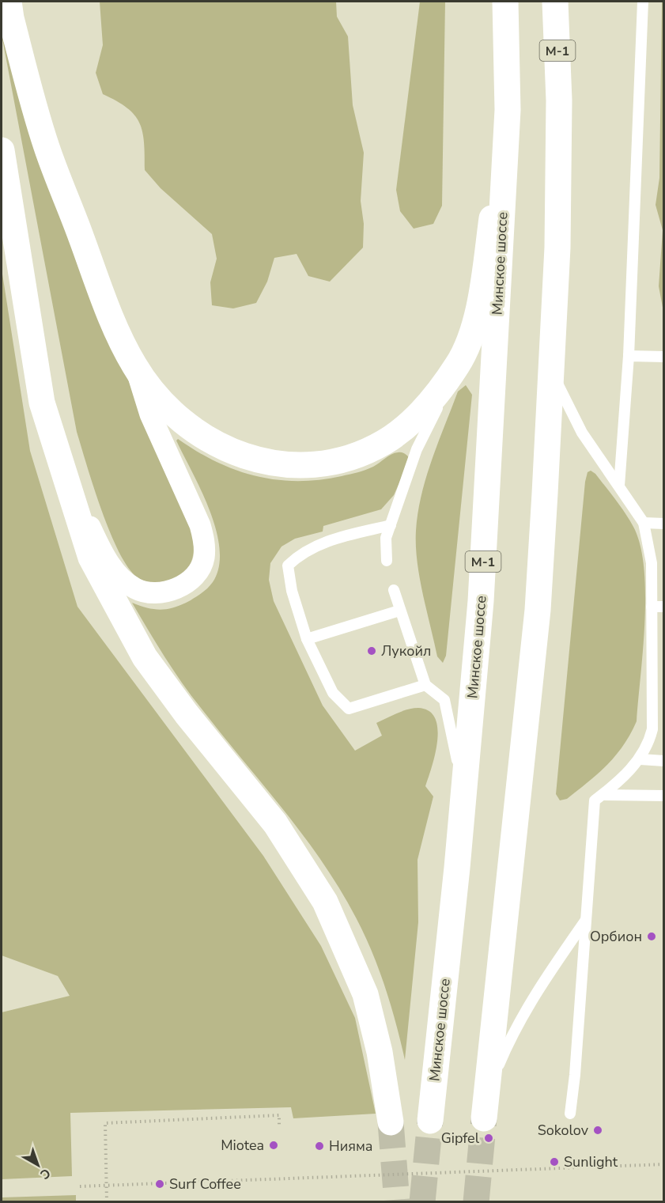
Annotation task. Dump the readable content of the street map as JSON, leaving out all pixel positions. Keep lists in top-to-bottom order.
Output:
{
  "streets": {
    "main road": ["М-1", "Минское шоссе"]
  },
  "places": [
    "Лукойл",
    "Орбион",
    "Sokolov",
    "Gipfel",
    "Miotea",
    "Нияма",
    "Sunlight",
    "Surf Coffee"
  ],
  "north": "bottom right"
}
